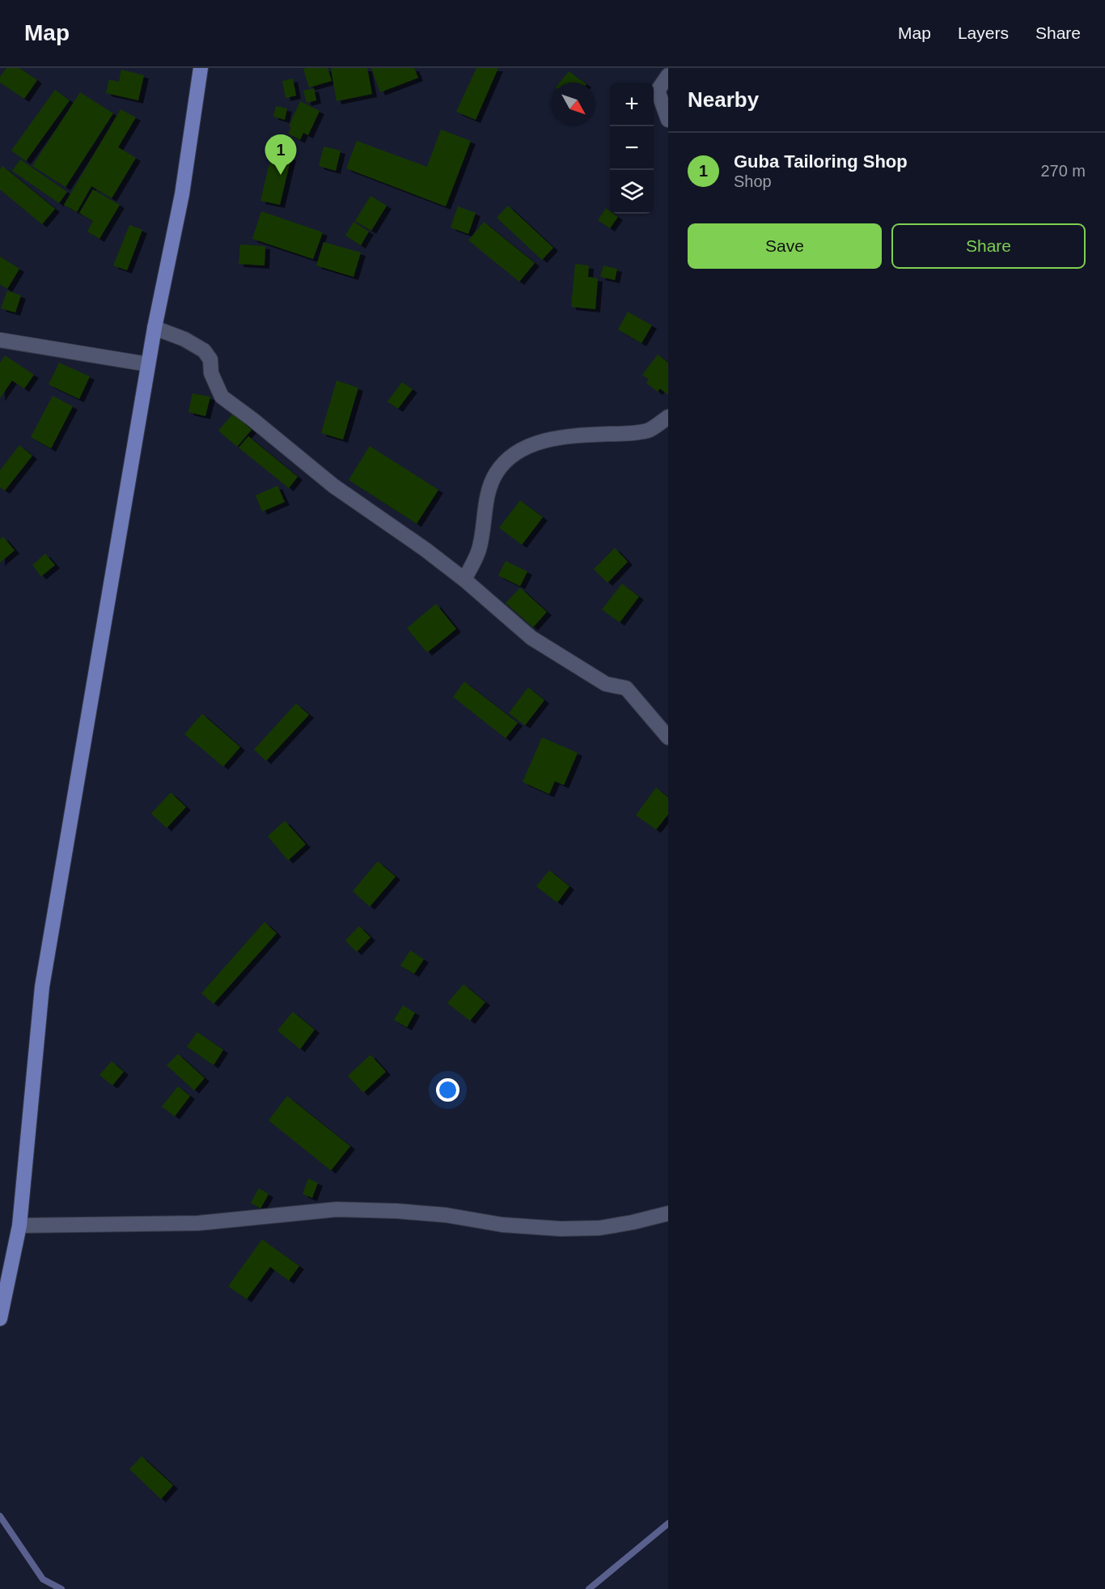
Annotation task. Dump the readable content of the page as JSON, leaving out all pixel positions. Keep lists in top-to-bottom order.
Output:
{
  "north": "bottom right",
  "page": {
    "header": "Map",
    "nav": ["Map", "Layers", "Share"],
    "heading": "Nearby",
    "map_buttons": ["+", "−"],
    "list": [
      {
        "mark": "1",
        "name": "Guba Tailoring Shop",
        "note": "Shop",
        "value": "270 m"
      }
    ],
    "pins": "1",
    "buttons": ["Save", "Share"]
  }
}
